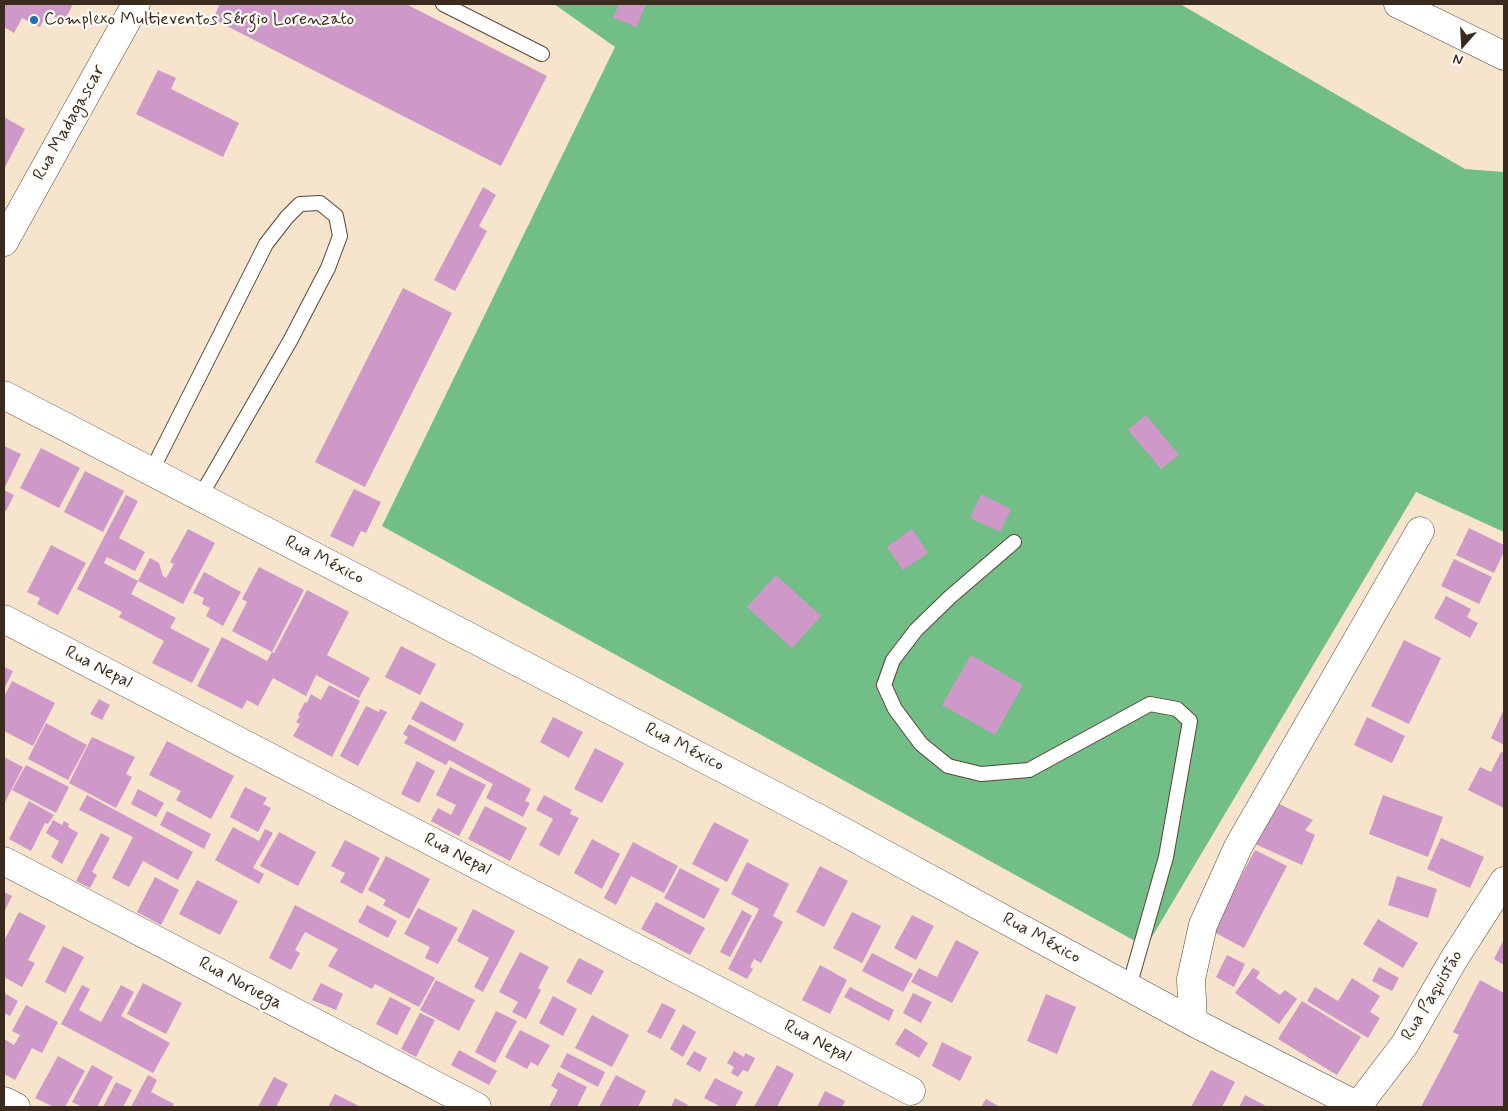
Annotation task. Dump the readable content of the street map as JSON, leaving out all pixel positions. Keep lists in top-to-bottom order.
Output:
{
  "streets": {
    "street": [
      "Rua Madagascar",
      "Rua México",
      "Rua Nepal",
      "Rua Noruega",
      "Rua Paquistão"
    ]
  },
  "crossings": [
    ["Rua México", "Rua Paquistão"]
  ],
  "places": ["Complexo Multieventos Sérgio Lorenzato"],
  "north": "bottom"
}
